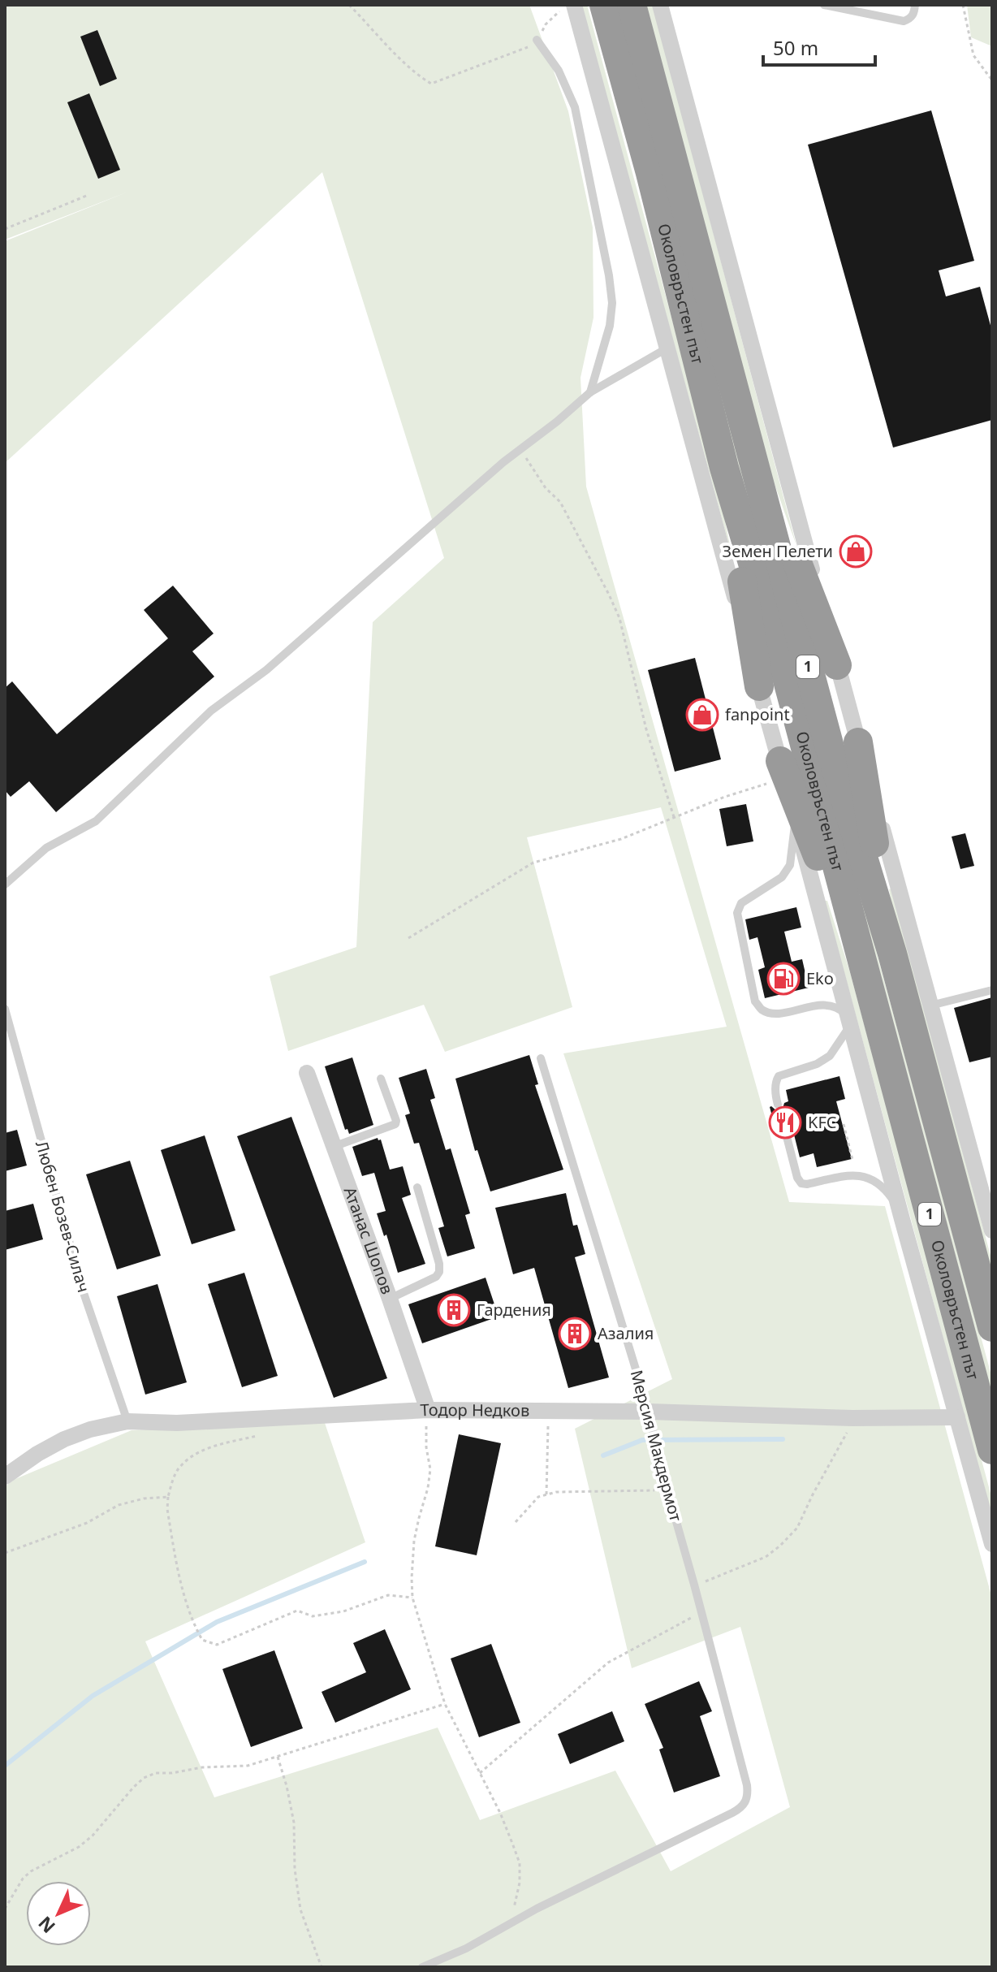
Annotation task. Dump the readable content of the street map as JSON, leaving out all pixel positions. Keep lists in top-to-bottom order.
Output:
{
  "streets": {
    "highway": ["Околовръстен път", "1"],
    "street": ["Атанас Шопов", "Тодор Недков"],
    "lane": ["Любен Бозев-Силач", "Мерсия Макдермот"]
  },
  "crossings": [
    ["Любен Бозев-Силач", "Тодор Недков"],
    ["Атанас Шопов", "Тодор Недков"],
    ["Тодор Недков", "Мерсия Макдермот"]
  ],
  "places": {
    "shop": ["Земен Пелети", "fanpoint"],
    "fuel station": ["Eko"],
    "restaurant": ["KFC"],
    "building": ["Гардения", "Азалия"]
  },
  "scale_bar": "50 m",
  "north": "bottom left"
}
